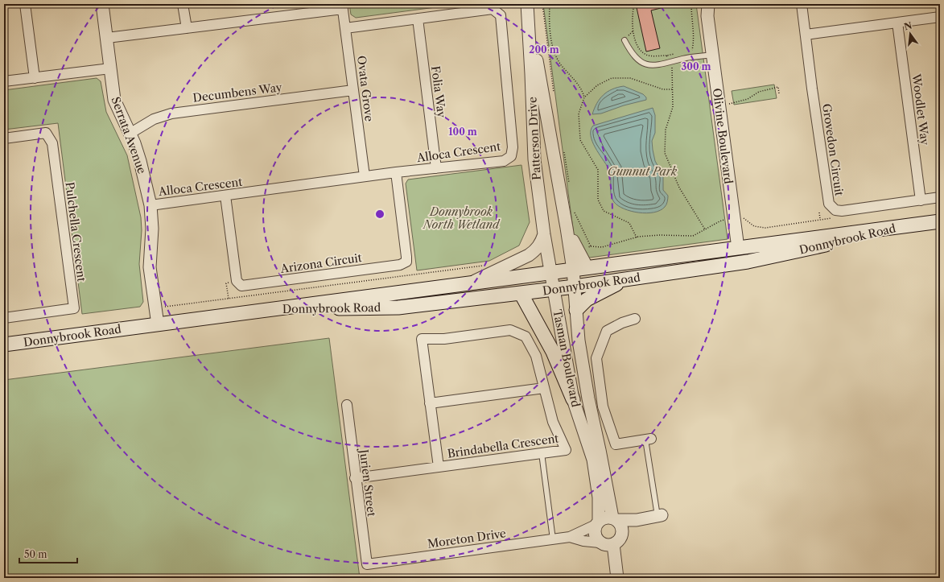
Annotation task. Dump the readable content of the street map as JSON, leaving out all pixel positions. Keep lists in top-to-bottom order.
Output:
{
  "streets": {
    "main road": ["Donnybrook Road"],
    "street": [
      "Ovata Grove",
      "Folia Way",
      "Decumbens Way",
      "Woodlet Way",
      "Serrata Avenue",
      "Olivine Boulevard",
      "Patterson Drive",
      "Grovedon Circuit",
      "Alloca Crescent",
      "Pulchella Crescent",
      "Arizona Circuit",
      "Tasman Boulevard",
      "Brindabella Crescent",
      "Jurien Street",
      "Moreton Drive"
    ]
  },
  "crossings": [
    ["Ovata Grove", "Decumbens Way"],
    ["Ovata Grove", "Alloca Crescent"],
    ["Folia Way", "Alloca Crescent"],
    ["Decumbens Way", "Serrata Avenue"],
    ["Woodlet Way", "Grovedon Circuit"],
    ["Serrata Avenue", "Alloca Crescent"],
    ["Serrata Avenue", "Donnybrook Road"],
    ["Olivine Boulevard", "Donnybrook Road"],
    ["Patterson Drive", "Donnybrook Road"],
    ["Patterson Drive", "Tasman Boulevard"],
    ["Alloca Crescent", "Arizona Circuit"],
    ["Donnybrook Road", "Tasman Boulevard"],
    ["Tasman Boulevard", "Moreton Drive"],
    ["Brindabella Crescent", "Jurien Street"],
    ["Jurien Street", "Moreton Drive"]
  ],
  "parks": ["Gumnut Park", "Donnybrook North Wetland"],
  "scale_bar": "50 m",
  "north": "top",
  "rings": ["200 m", "300 m", "100 m"]
}
